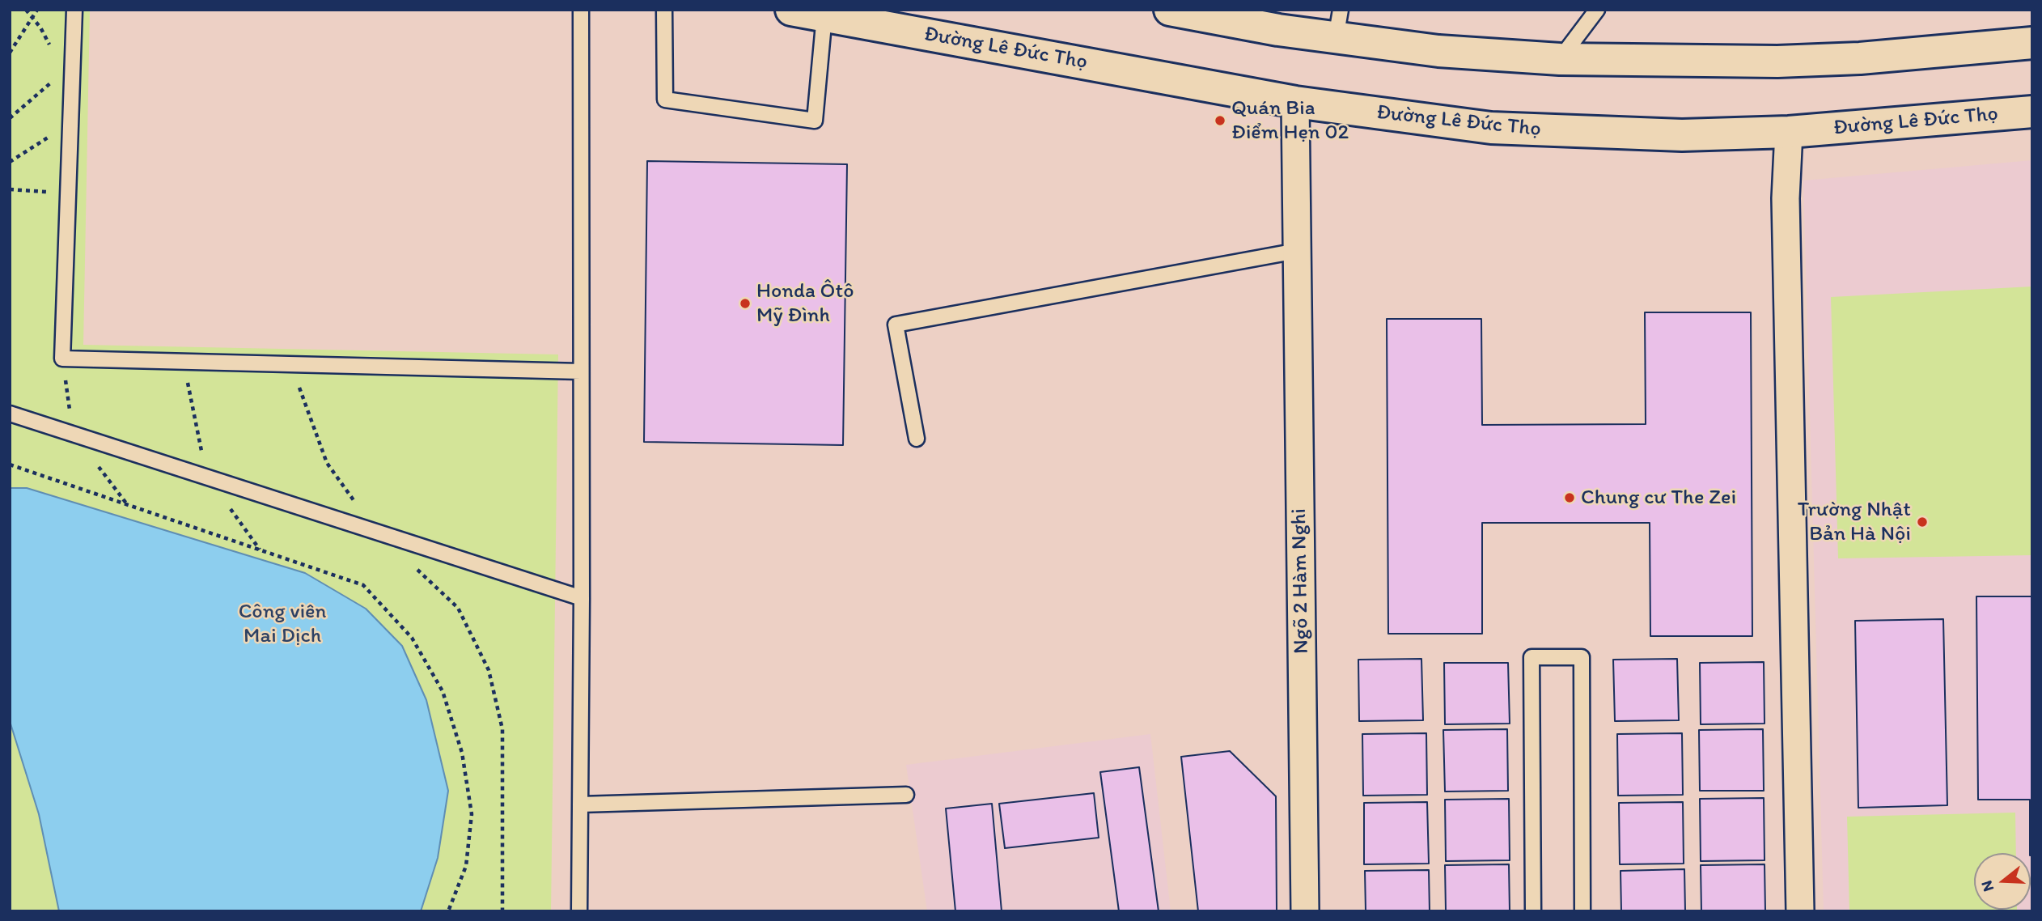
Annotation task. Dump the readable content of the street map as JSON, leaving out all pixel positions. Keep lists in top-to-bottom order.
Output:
{
  "streets": {
    "main road": ["Đường Lê Đức Thọ"],
    "street": ["Ngõ 2 Hàm Nghi"]
  },
  "crossings": [
    ["Đường Lê Đức Thọ", "Ngõ 2 Hàm Nghi"]
  ],
  "parks": ["Công viên Mai Dịch"],
  "places": [
    "Quán Bia Điểm Hẹn 02",
    "Honda Ôtô Mỹ Đình",
    "Chung cư The Zei",
    "Trường Nhật Bản Hà Nội"
  ],
  "north": "left"
}
